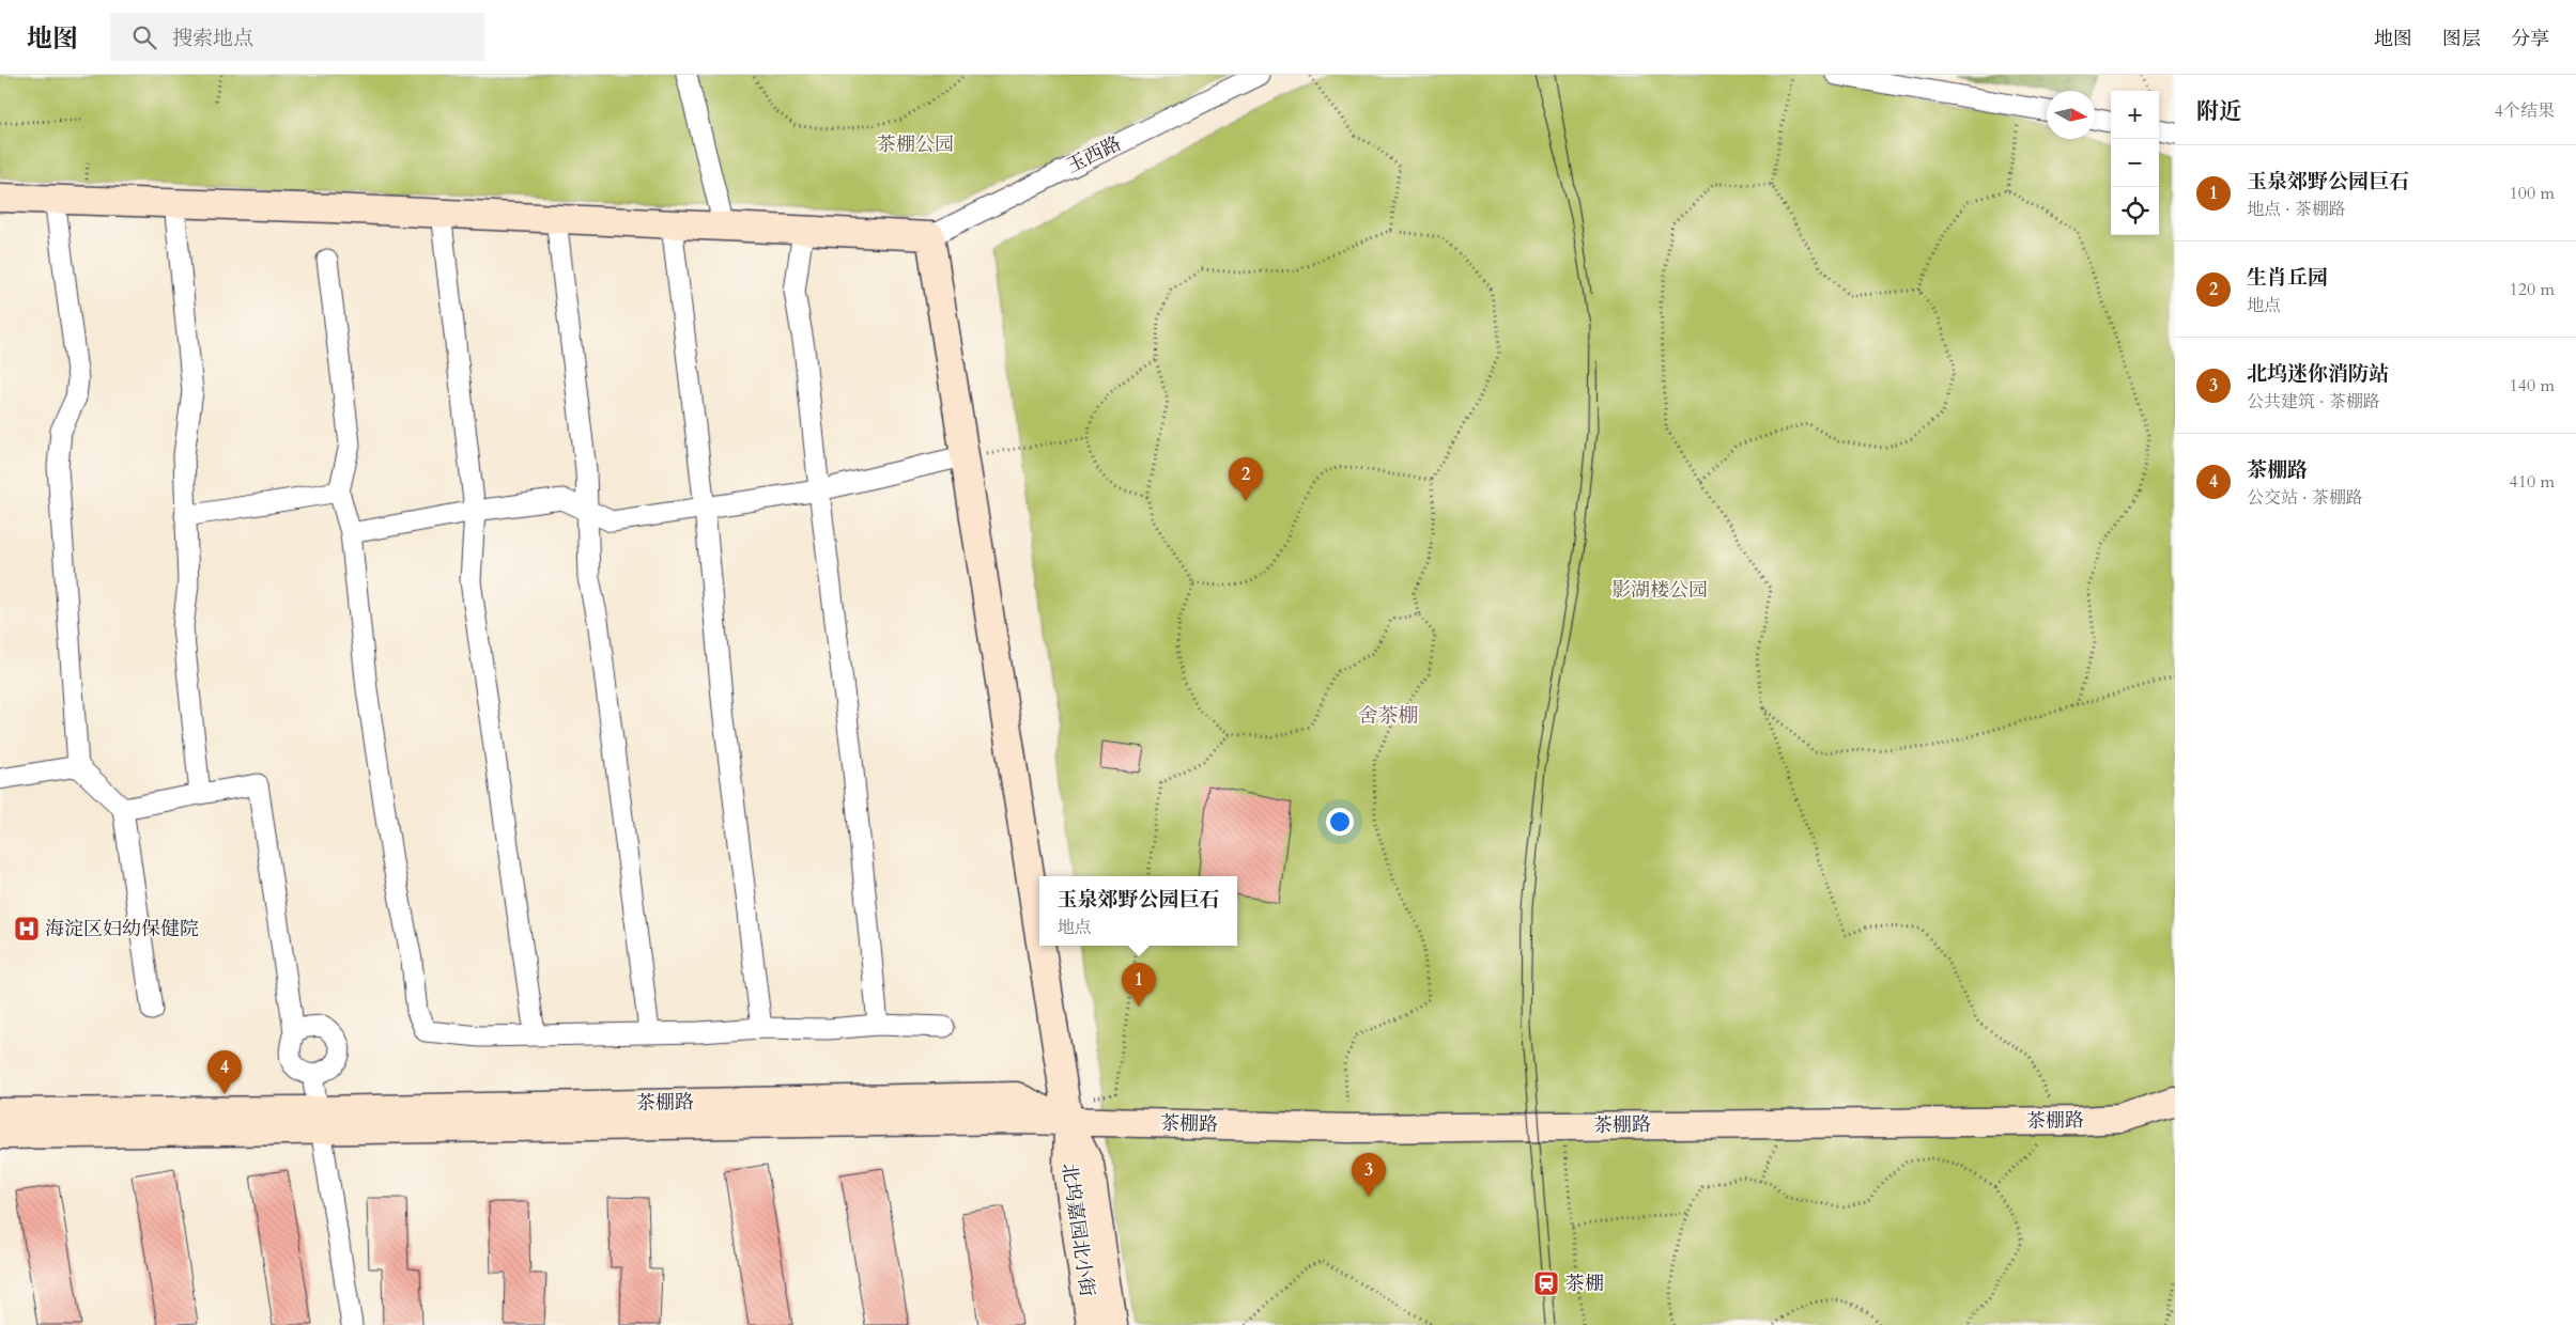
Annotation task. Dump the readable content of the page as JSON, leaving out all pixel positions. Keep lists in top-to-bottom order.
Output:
{
  "streets": {
    "street": ["玉西路", "茶棚路", "北坞嘉园北小街"]
  },
  "crossings": [
    ["茶棚路", "北坞嘉园北小街"]
  ],
  "districts": ["舍茶棚"],
  "parks": ["茶棚公园", "影湖楼公园"],
  "places": {
    "hospital": ["海淀区妇幼保健院"],
    "station": ["茶棚"]
  },
  "north": "right",
  "page": {
    "header": "地图",
    "search": "搜索地点",
    "nav": ["地图", "图层", "分享"],
    "heading": ["附近", "4个结果"],
    "map_buttons": ["+", "−"],
    "list": [
      {
        "mark": "1",
        "name": "玉泉郊野公园巨石",
        "note": "地点 · 茶棚路",
        "value": "100 m"
      },
      {
        "mark": "2",
        "name": "生肖丘园",
        "note": "地点",
        "value": "120 m"
      },
      {
        "mark": "3",
        "name": "北坞迷你消防站",
        "note": "公共建筑 · 茶棚路",
        "value": "140 m"
      },
      {
        "mark": "4",
        "name": "茶棚路",
        "note": "公交站 · 茶棚路",
        "value": "410 m"
      }
    ],
    "pins": [
      "2",
      "1",
      "4",
      "3"
    ],
    "popup": ["玉泉郊野公园巨石", "地点"]
  }
}
